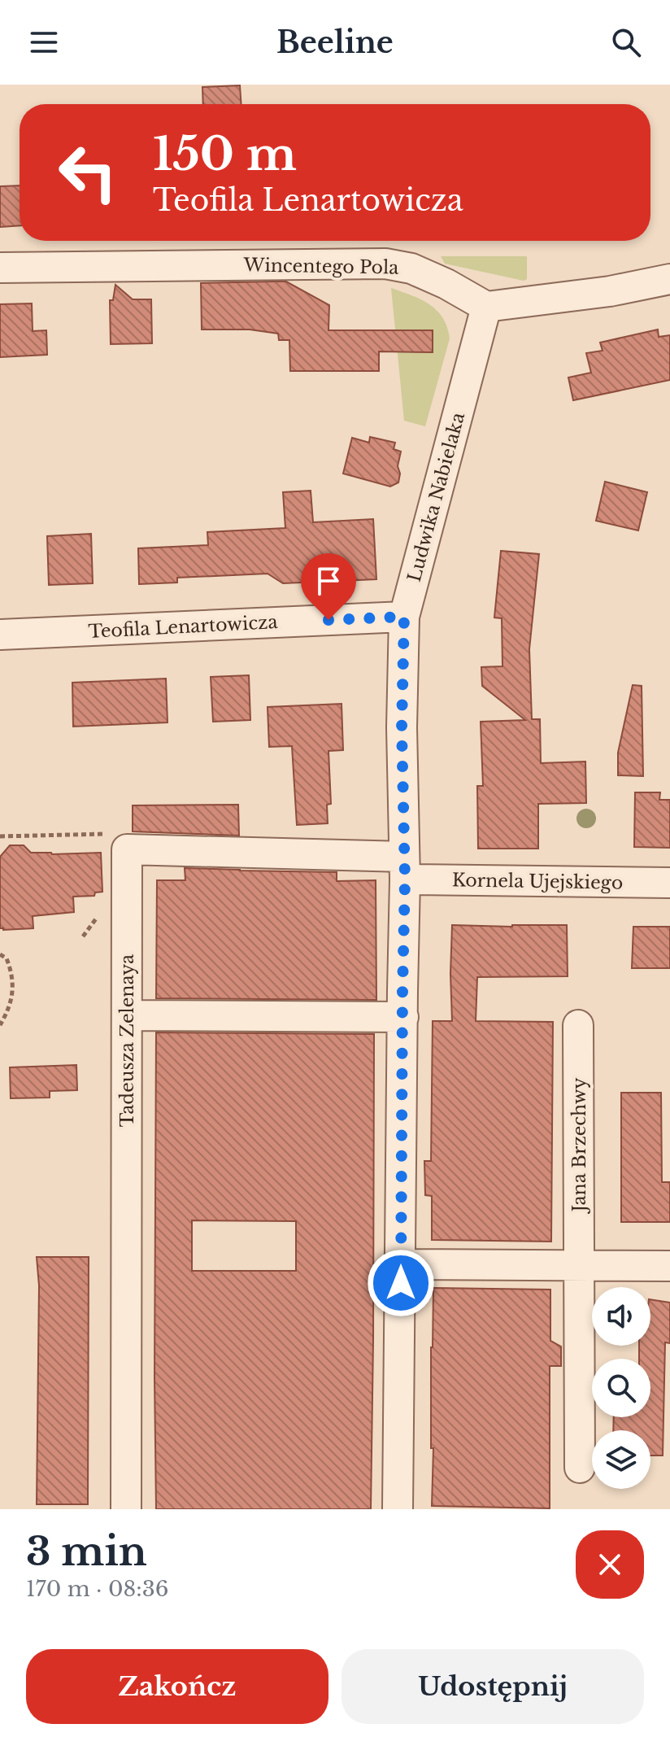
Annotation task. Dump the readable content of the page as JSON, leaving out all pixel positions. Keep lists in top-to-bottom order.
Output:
{
  "streets": {
    "street": [
      "Wincentego Pola",
      "Ludwika Nabielaka",
      "Teofila Lenartowicza",
      "Kornela Ujejskiego",
      "Tadeusza Zelenaya",
      "Jana Brzechwy"
    ]
  },
  "crossings": [
    ["Wincentego Pola", "Ludwika Nabielaka"],
    ["Ludwika Nabielaka", "Teofila Lenartowicza"],
    ["Ludwika Nabielaka", "Kornela Ujejskiego"],
    ["Ludwika Nabielaka", "Tadeusza Zelenaya"],
    ["Kornela Ujejskiego", "Tadeusza Zelenaya"]
  ],
  "page": {
    "header": "Beeline",
    "turn": ["150 m", "Teofila Lenartowicza"],
    "heading": ["3 min", "170 m · 08:36"],
    "buttons": ["Zakończ", "Udostępnij"]
  }
}
